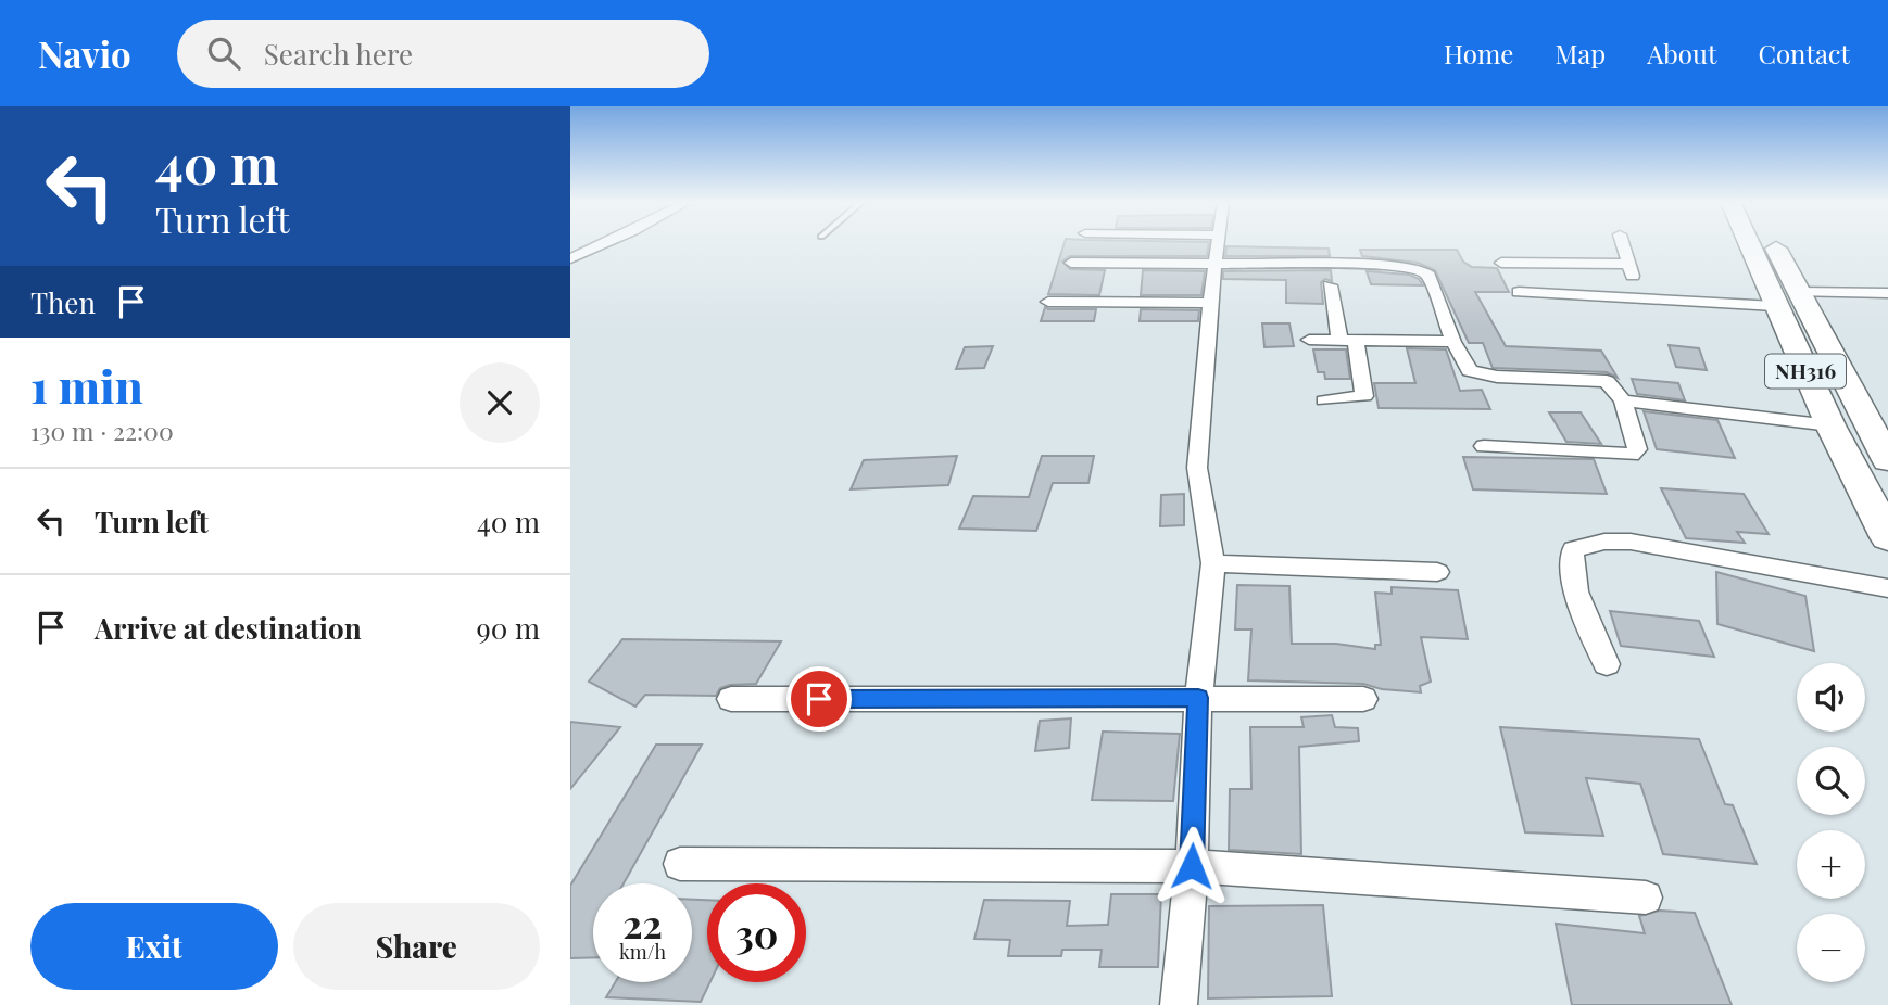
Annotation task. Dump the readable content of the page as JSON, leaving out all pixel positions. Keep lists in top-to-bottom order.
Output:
{
  "streets": {
    "highway": ["NH316"]
  },
  "page": {
    "header": "Navio",
    "search": "Search here",
    "nav": [
      "Home",
      "Map",
      "About",
      "Contact"
    ],
    "turn": ["40 m", "Turn left"],
    "then": "Then",
    "heading": ["1 min", "130 m · 22:00"],
    "list": [
      {
        "name": "Turn left",
        "value": "40 m"
      },
      {
        "name": "Arrive at destination",
        "value": "90 m"
      }
    ],
    "map_buttons": ["+", "−"],
    "speed": "22 km/h",
    "limit": "30",
    "buttons": ["Exit", "Share"]
  }
}
